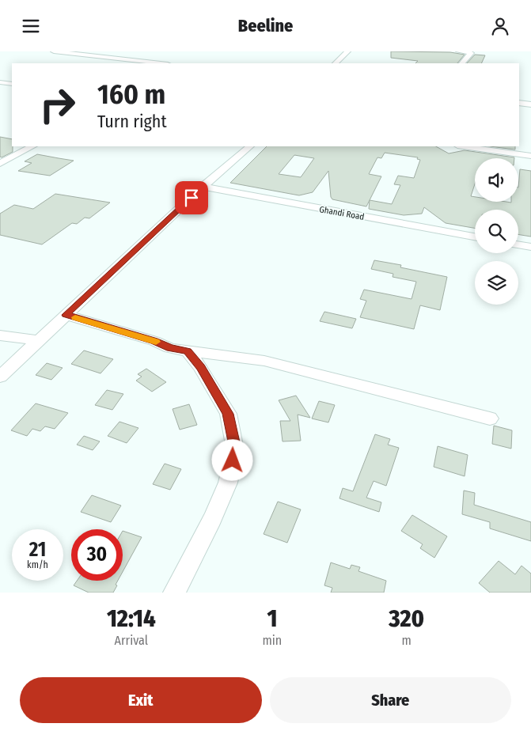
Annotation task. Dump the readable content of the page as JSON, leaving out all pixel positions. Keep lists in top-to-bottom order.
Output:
{
  "streets": {
    "street": ["Ghandi Road"]
  },
  "page": {
    "header": "Beeline",
    "turn": ["160 m", "Turn right"],
    "speed": "21 km/h",
    "limit": "30",
    "eta": [
      "12:14",
      "Arrival",
      "1",
      "min",
      "320",
      "m"
    ],
    "buttons": ["Exit", "Share"]
  }
}
